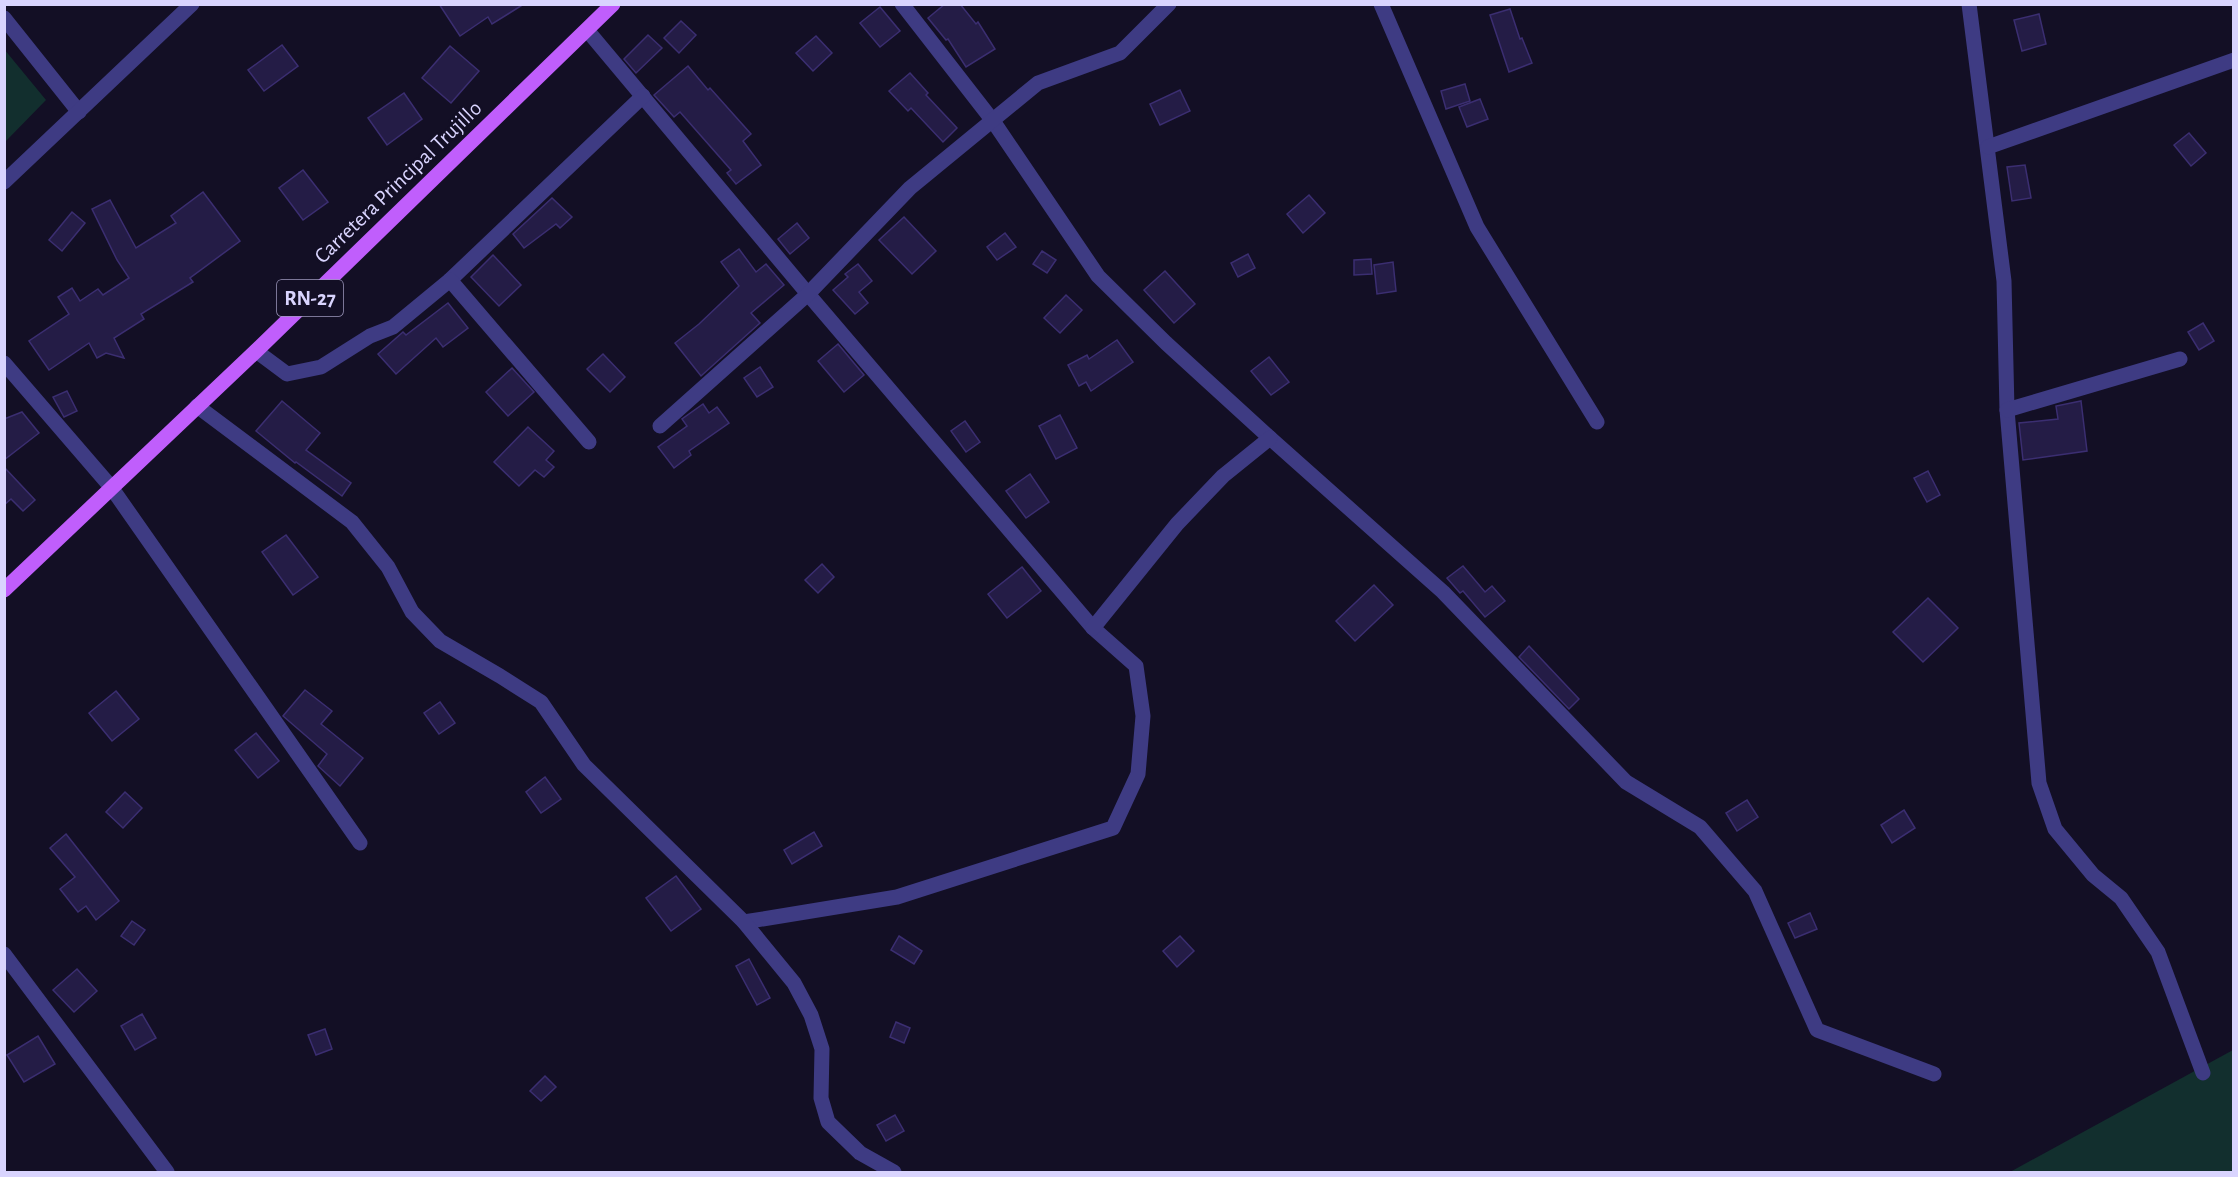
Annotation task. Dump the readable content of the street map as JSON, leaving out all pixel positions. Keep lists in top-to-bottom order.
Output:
{
  "streets": {
    "main road": ["Carretera Principal Trujillo", "RN-27"]
  }
}
